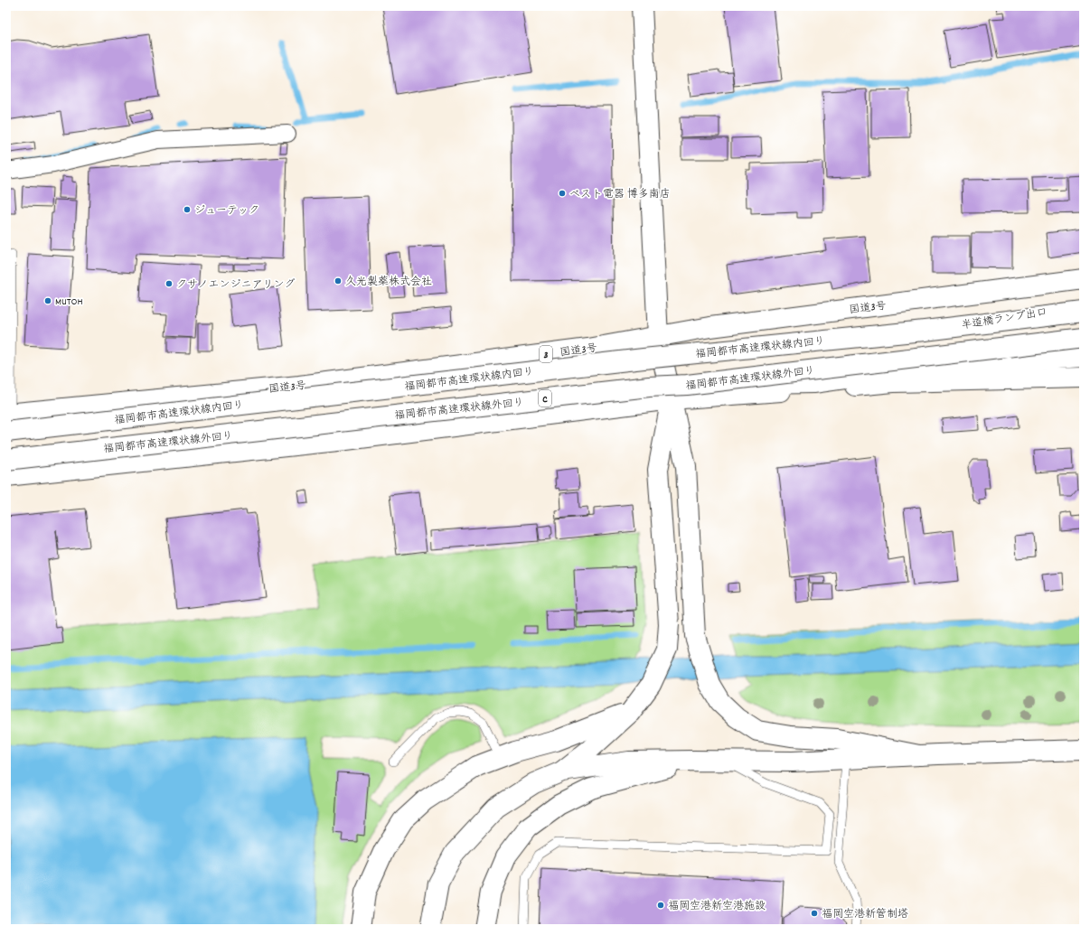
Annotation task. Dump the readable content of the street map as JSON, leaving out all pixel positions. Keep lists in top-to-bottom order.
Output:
{
  "streets": {
    "main road": [
      "国道3号",
      "半道橋ランプ出口",
      "福岡都市高速環状線内回り",
      "3",
      "福岡都市高速環状線外回り",
      "C"
    ]
  },
  "crossings": [
    ["国道3号", "福岡都市高速環状線内回り"],
    ["半道橋ランプ出口", "福岡都市高速環状線内回り"]
  ],
  "places": [
    "ベスト電器 博多南店",
    "ジューテック",
    "久光製薬株式会社",
    "クサノエンジニアリング",
    "MUTOH",
    "福岡空港新空港施設",
    "福岡空港新管制塔"
  ]
}
